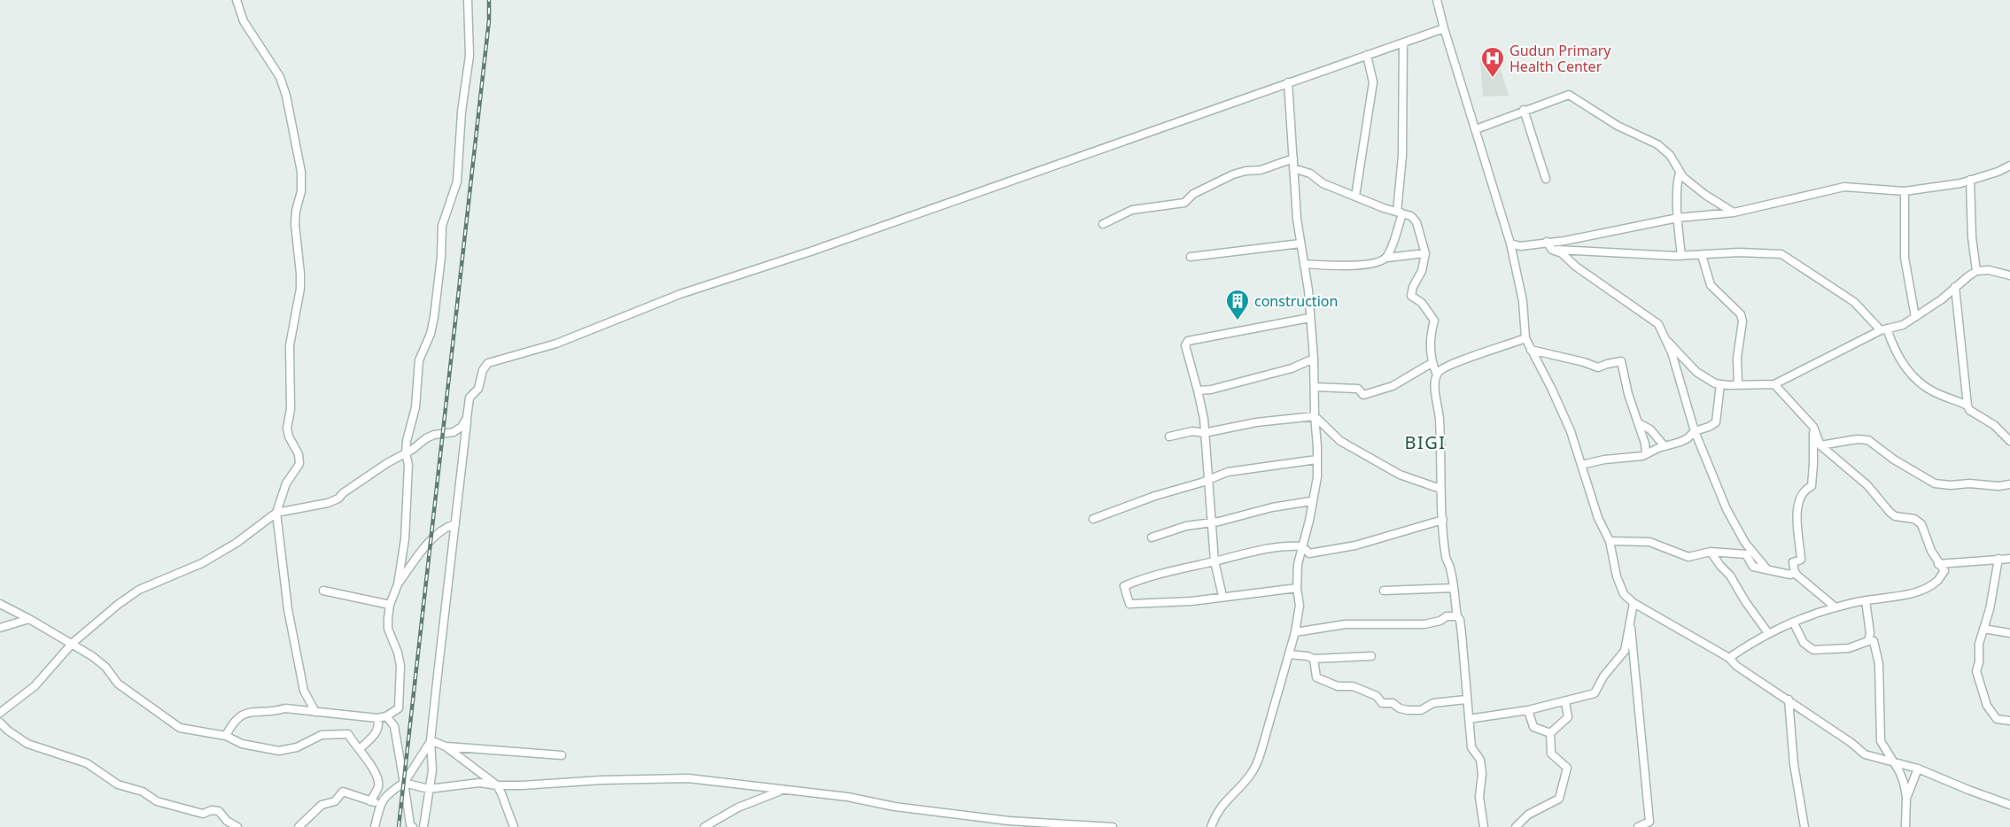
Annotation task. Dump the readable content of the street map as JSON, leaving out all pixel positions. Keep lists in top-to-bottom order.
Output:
{
  "districts": ["BIGI"],
  "places": {
    "hospital": ["Gudun Primary Health Center"],
    "building": ["construction"]
  }
}
